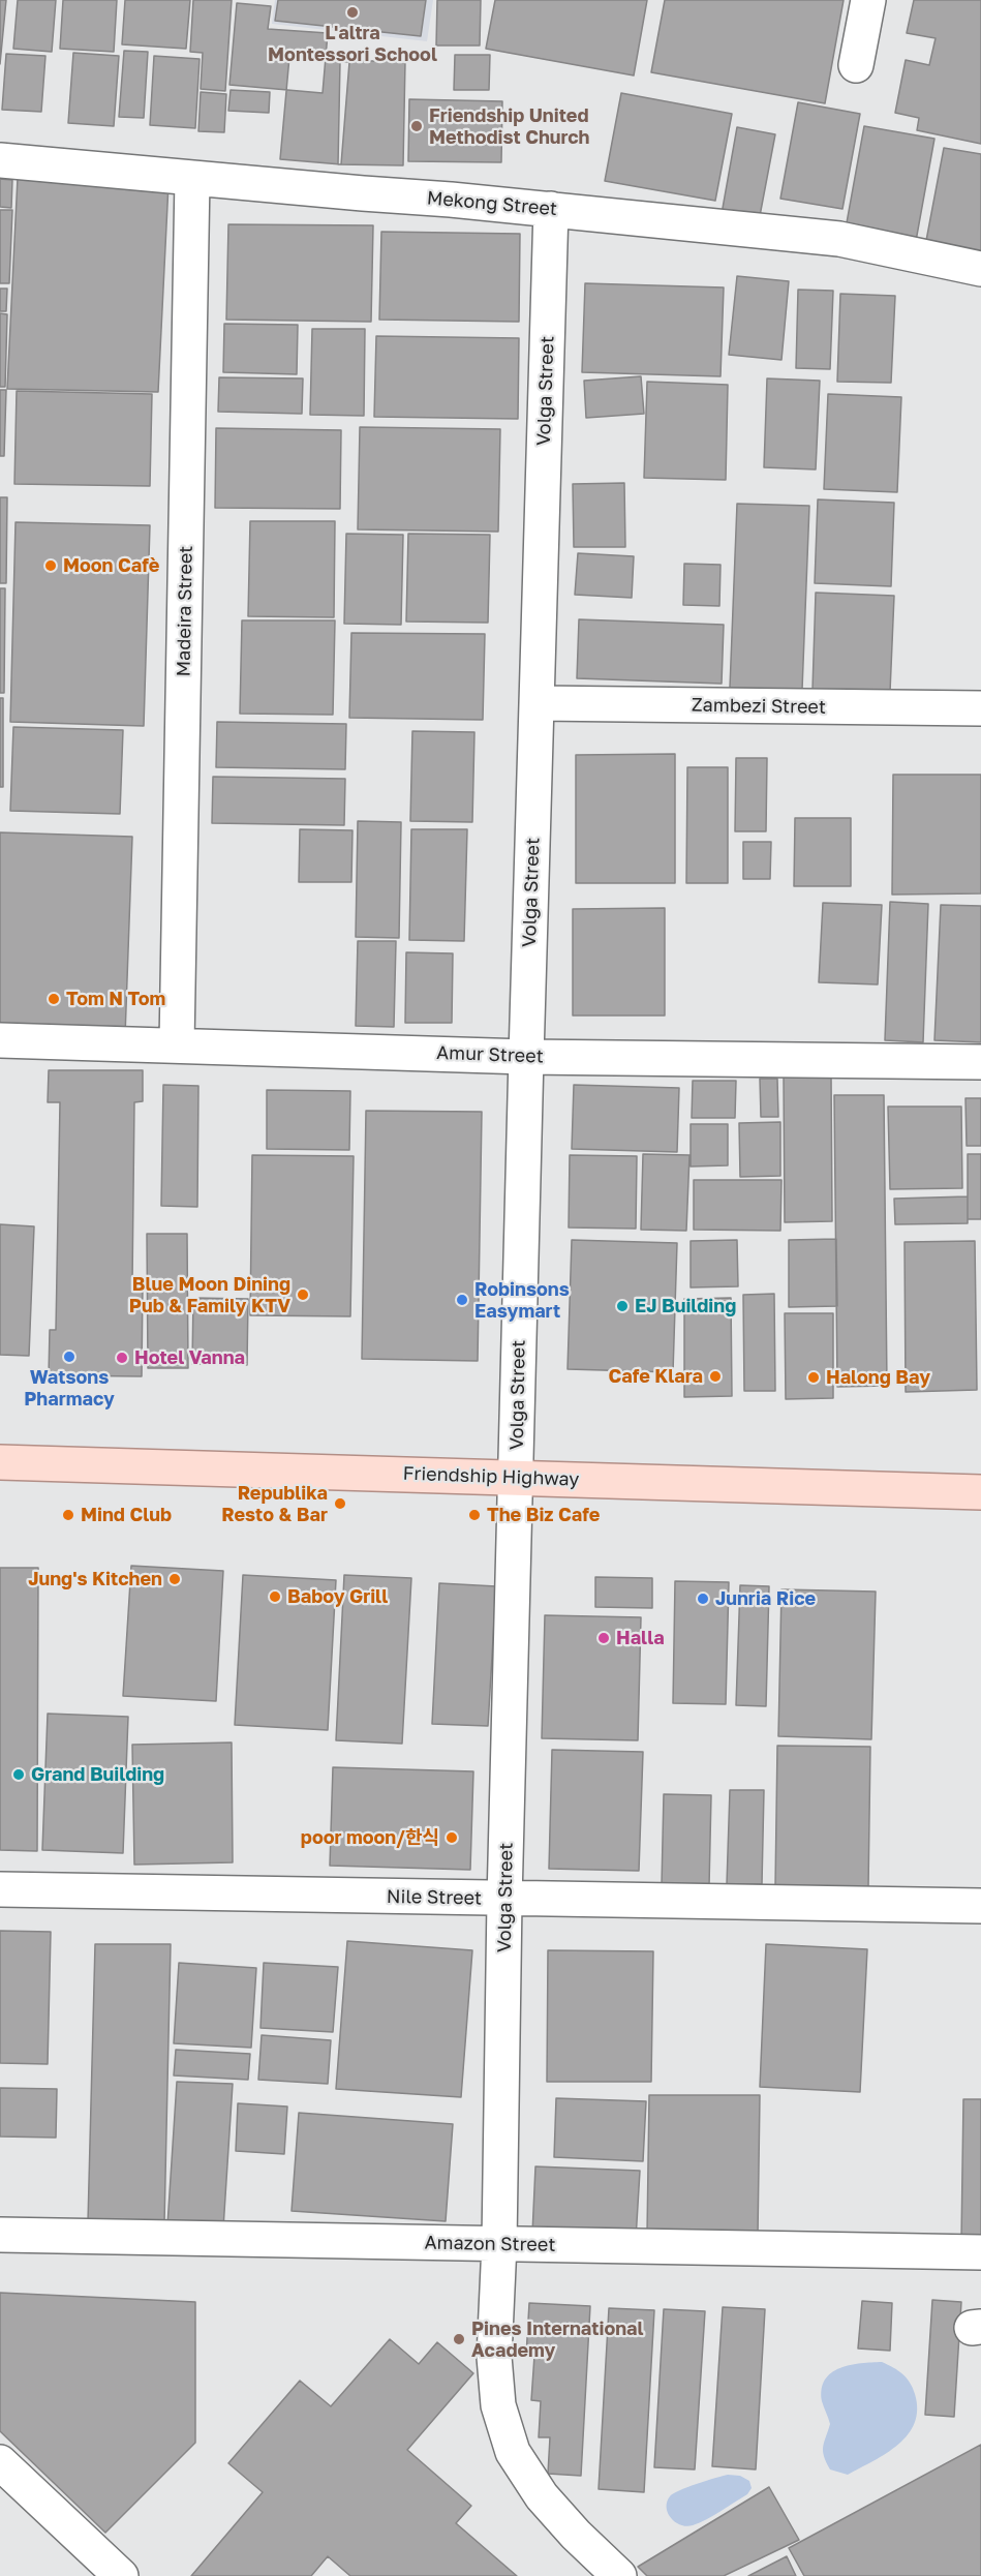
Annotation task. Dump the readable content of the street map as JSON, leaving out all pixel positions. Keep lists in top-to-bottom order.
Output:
{
  "streets": {
    "main road": ["Friendship Highway"],
    "street": [
      "Mekong Street",
      "Volga Street",
      "Madeira Street",
      "Zambezi Street",
      "Amur Street",
      "Nile Street",
      "Amazon Street"
    ]
  },
  "crossings": [
    ["Mekong Street", "Volga Street"],
    ["Mekong Street", "Madeira Street"],
    ["Volga Street", "Zambezi Street"],
    ["Volga Street", "Amur Street"],
    ["Volga Street", "Friendship Highway"],
    ["Volga Street", "Nile Street"],
    ["Volga Street", "Amazon Street"],
    ["Madeira Street", "Amur Street"]
  ],
  "places": [
    "L'altra Montessori School",
    "Friendship United Methodist Church",
    "Moon Cafè",
    "Tom N Tom",
    "Blue Moon Dining Pub & Family KTV",
    "Robinsons Easymart",
    "EJ Building",
    "Watsons Pharmacy",
    "Hotel Vanna",
    "Cafe Klara",
    "Halong Bay",
    "Republika Resto & Bar",
    "Mind Club",
    "The Biz Cafe",
    "Jung's Kitchen",
    "Baboy Grill",
    "Junria Rice",
    "Halla",
    "Grand Building",
    "poor moon/한식",
    "Pines International Academy"
  ]
}
